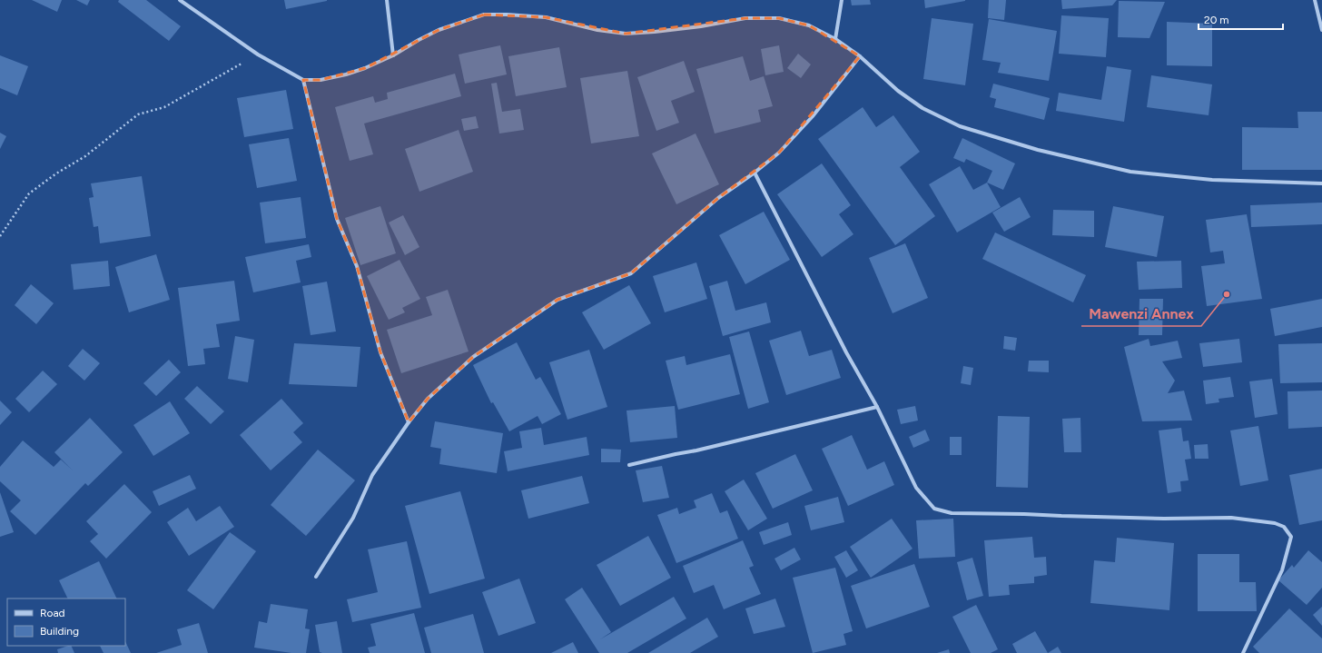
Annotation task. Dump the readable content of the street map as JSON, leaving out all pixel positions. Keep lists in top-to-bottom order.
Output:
{
  "places": ["Mawenzi Annex"],
  "legend": ["Road", "Building"],
  "scale_bar": "20 m"
}
